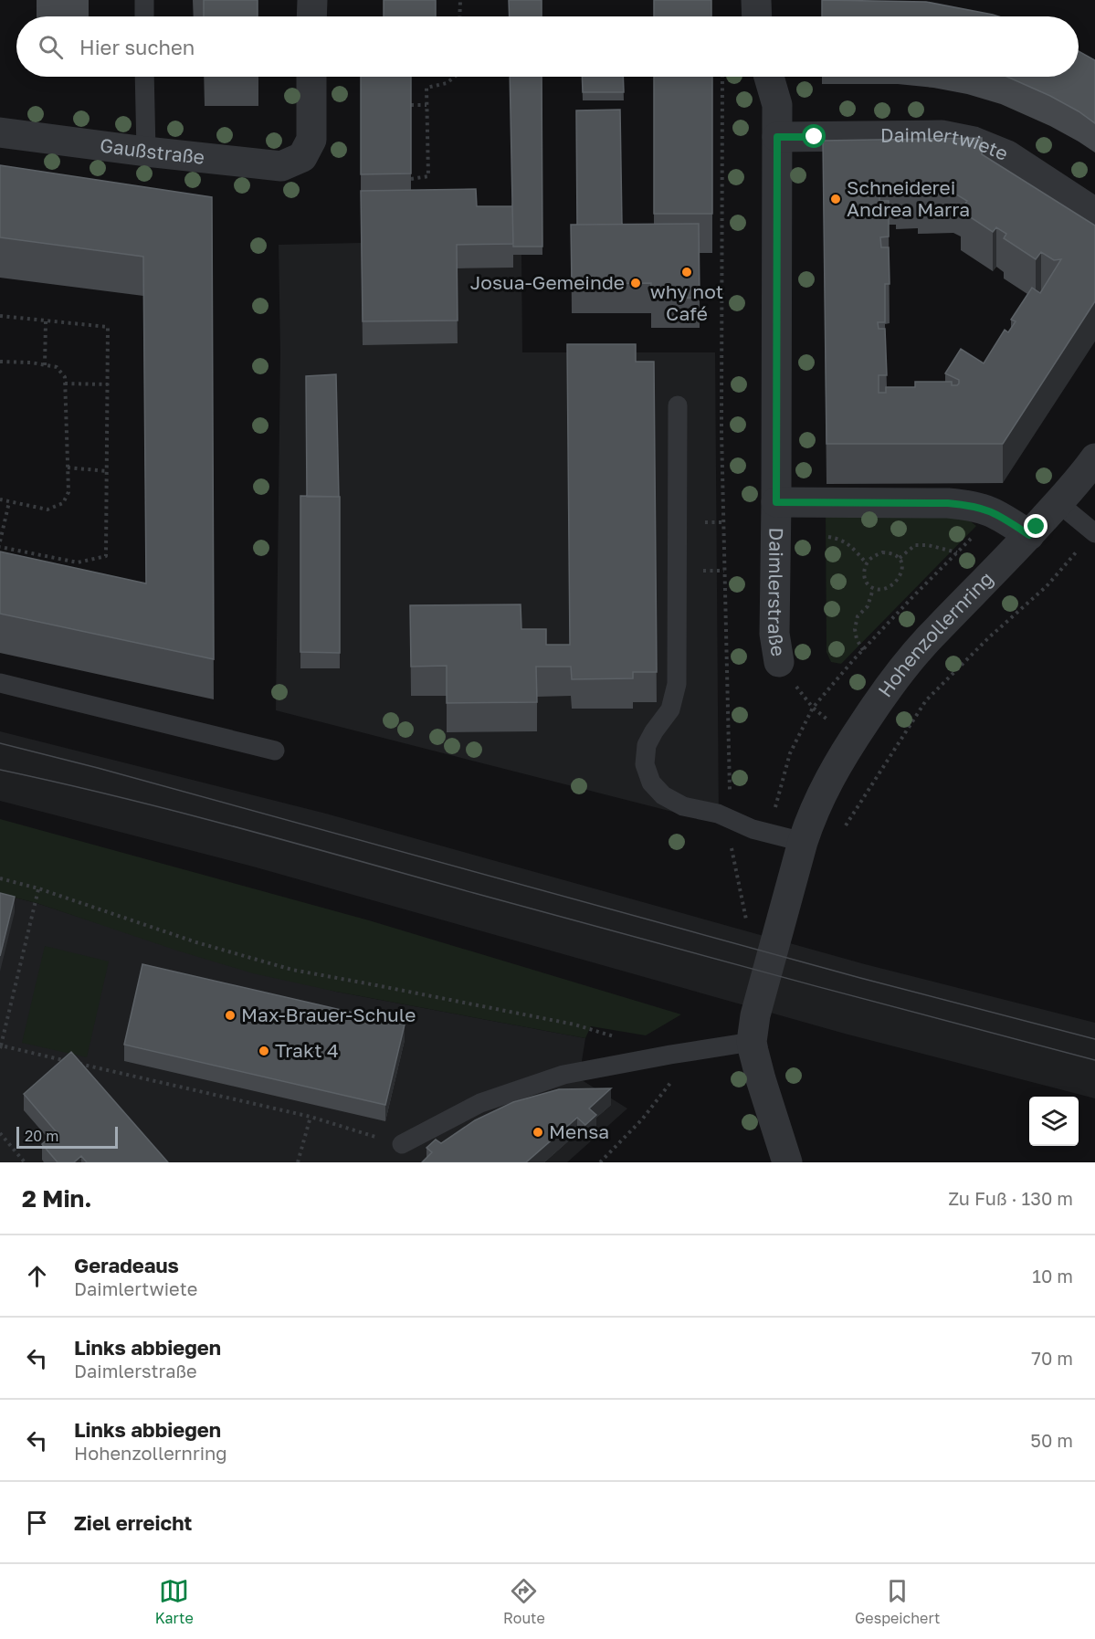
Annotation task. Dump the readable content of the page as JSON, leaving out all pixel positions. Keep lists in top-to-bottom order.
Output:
{
  "streets": {
    "street": [
      "Daimlertwiete",
      "Gaußstraße",
      "Daimlerstraße",
      "Hohenzollernring"
    ]
  },
  "crossings": [
    ["Daimlertwiete", "Daimlerstraße"],
    ["Daimlerstraße", "Hohenzollernring"]
  ],
  "places": [
    "Schneiderei Andrea Marra",
    "why not Café",
    "Josua-Gemeinde",
    "Max-Brauer-Schule",
    "Trakt 4",
    "Mensa"
  ],
  "scale_bar": "20 m",
  "page": {
    "search": "Hier suchen",
    "scale": "20 m",
    "heading": ["2 Min.", "Zu Fuß · 130 m"],
    "list": [
      ["Geradeaus", "Daimlertwiete", "10 m"],
      ["Links abbiegen", "Daimlerstraße", "70 m"],
      ["Links abbiegen", "Hohenzollernring", "50 m"],
      "Ziel erreicht"
    ],
    "nav": ["Karte", "Route", "Gespeichert"]
  }
}
